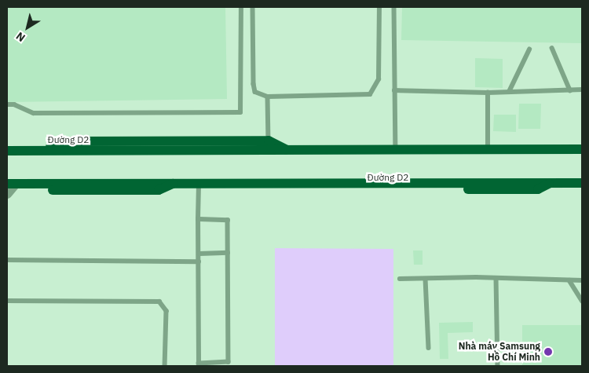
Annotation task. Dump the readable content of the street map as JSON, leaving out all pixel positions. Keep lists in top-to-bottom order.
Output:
{
  "streets": {
    "main road": ["Đường D2"]
  },
  "places": ["Nhà máy Samsung Hồ Chí Minh"],
  "north": "bottom left"
}
